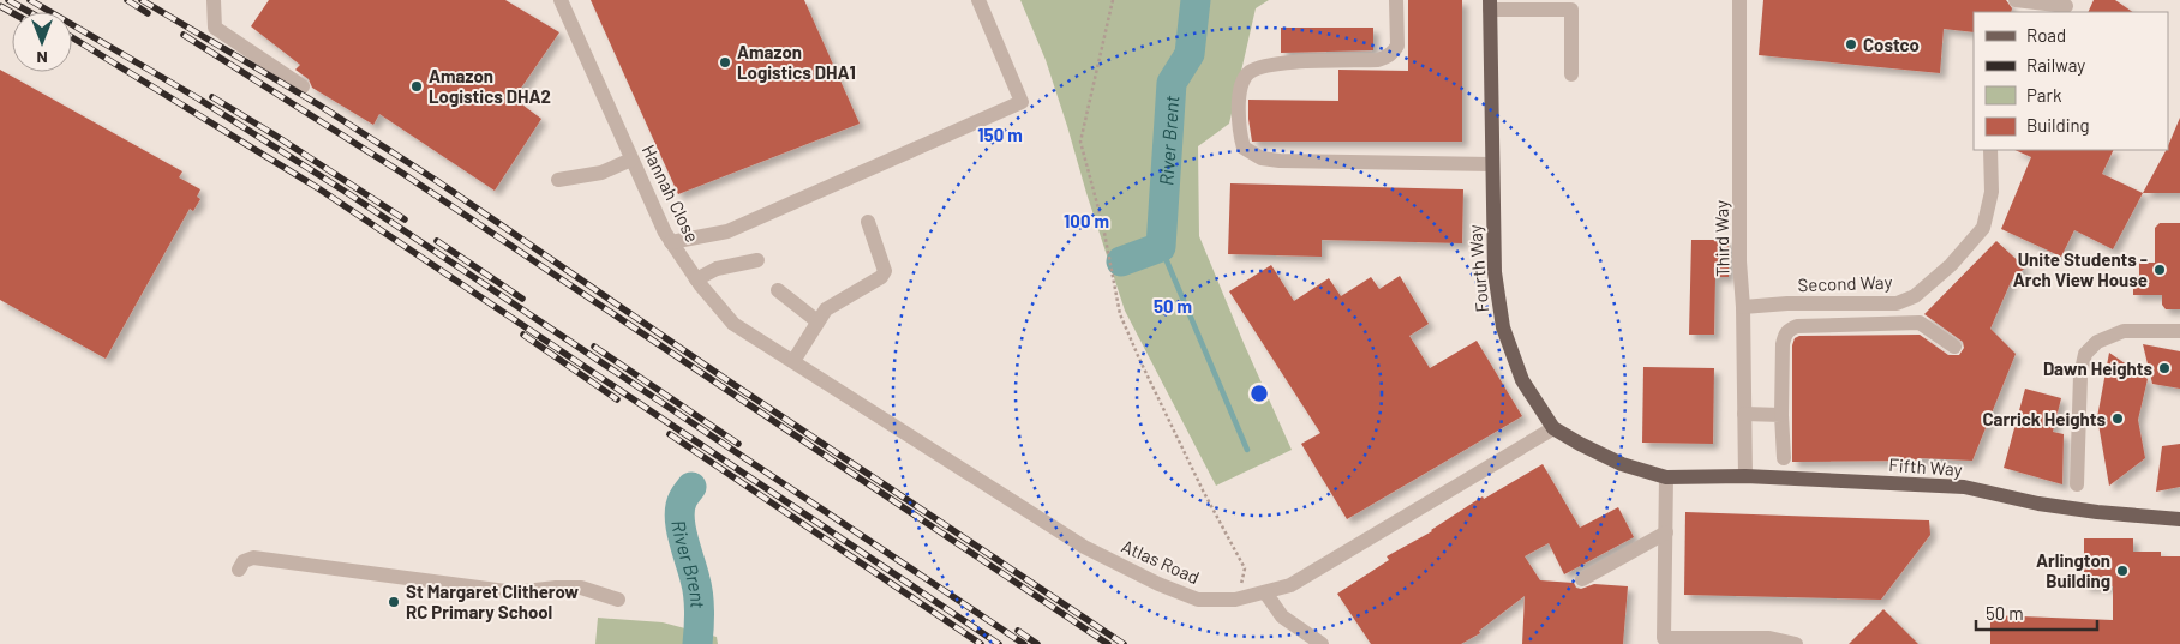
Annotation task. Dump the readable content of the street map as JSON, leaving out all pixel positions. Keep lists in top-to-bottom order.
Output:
{
  "streets": {
    "main road": ["Fourth Way", "Fifth Way"],
    "street": [
      "Hannah Close",
      "Third Way",
      "Second Way",
      "Atlas Road"
    ]
  },
  "crossings": [
    ["Hannah Close", "Atlas Road"],
    ["Third Way", "Second Way"],
    ["Third Way", "Fifth Way"],
    ["Fourth Way", "Fifth Way"],
    ["Fourth Way", "Atlas Road"]
  ],
  "water": ["River Brent"],
  "places": [
    "Costco",
    "Amazon Logistics DHA1",
    "Amazon Logistics DHA2",
    "Unite Students - Arch View House",
    "Dawn Heights",
    "Carrick Heights",
    "Arlington Building",
    "St Margaret Clitherow RC Primary School"
  ],
  "legend": [
    "Road",
    "Railway",
    "Park",
    "Building"
  ],
  "scale_bar": "50 m",
  "north": "bottom",
  "rings": ["150 m", "100 m", "50 m"]
}
